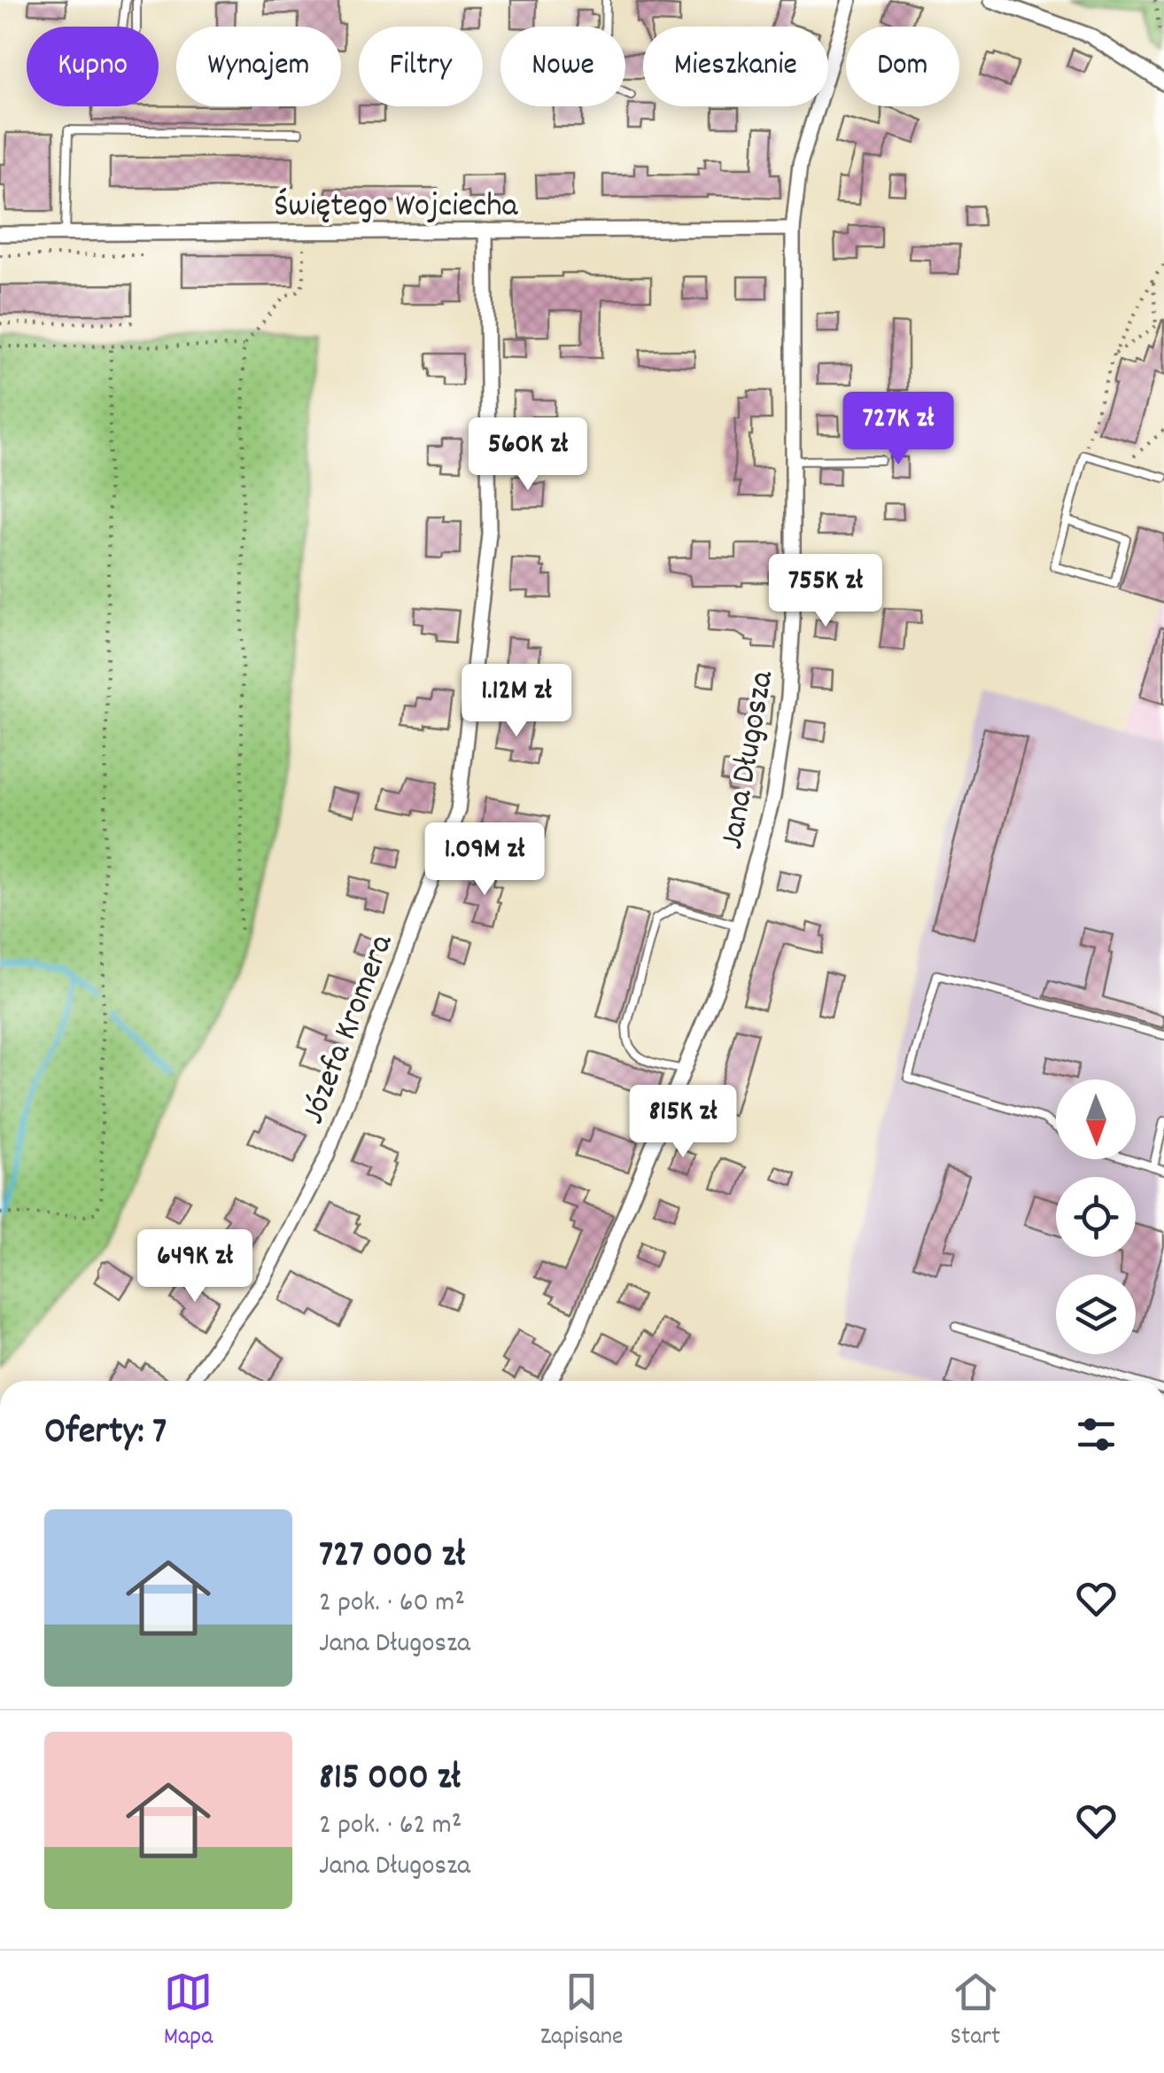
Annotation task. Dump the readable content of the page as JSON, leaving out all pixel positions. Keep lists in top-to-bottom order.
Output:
{
  "streets": {
    "street": ["Świętego Wojciecha", "Jana Długosza", "Józefa Kromera"]
  },
  "crossings": [
    ["Świętego Wojciecha", "Jana Długosza"],
    ["Świętego Wojciecha", "Józefa Kromera"]
  ],
  "north": "bottom",
  "page": {
    "chip": [
      "Kupno",
      "Wynajem",
      "Filtry",
      "Nowe",
      "Mieszkanie",
      "Dom"
    ],
    "price": [
      "727K zł",
      "560K zł",
      "755K zł",
      "1.12M zł",
      "1.09M zł",
      "815K zł",
      "649K zł"
    ],
    "heading": "Oferty: 7",
    "list": [
      {
        "name": "727 000 zł",
        "note": "2 pok. · 60 m² · Jana Długosza"
      },
      {
        "name": "815 000 zł",
        "note": "2 pok. · 62 m² · Jana Długosza"
      }
    ],
    "tabs": ["Mapa", "Zapisane", "Start"]
  }
}
